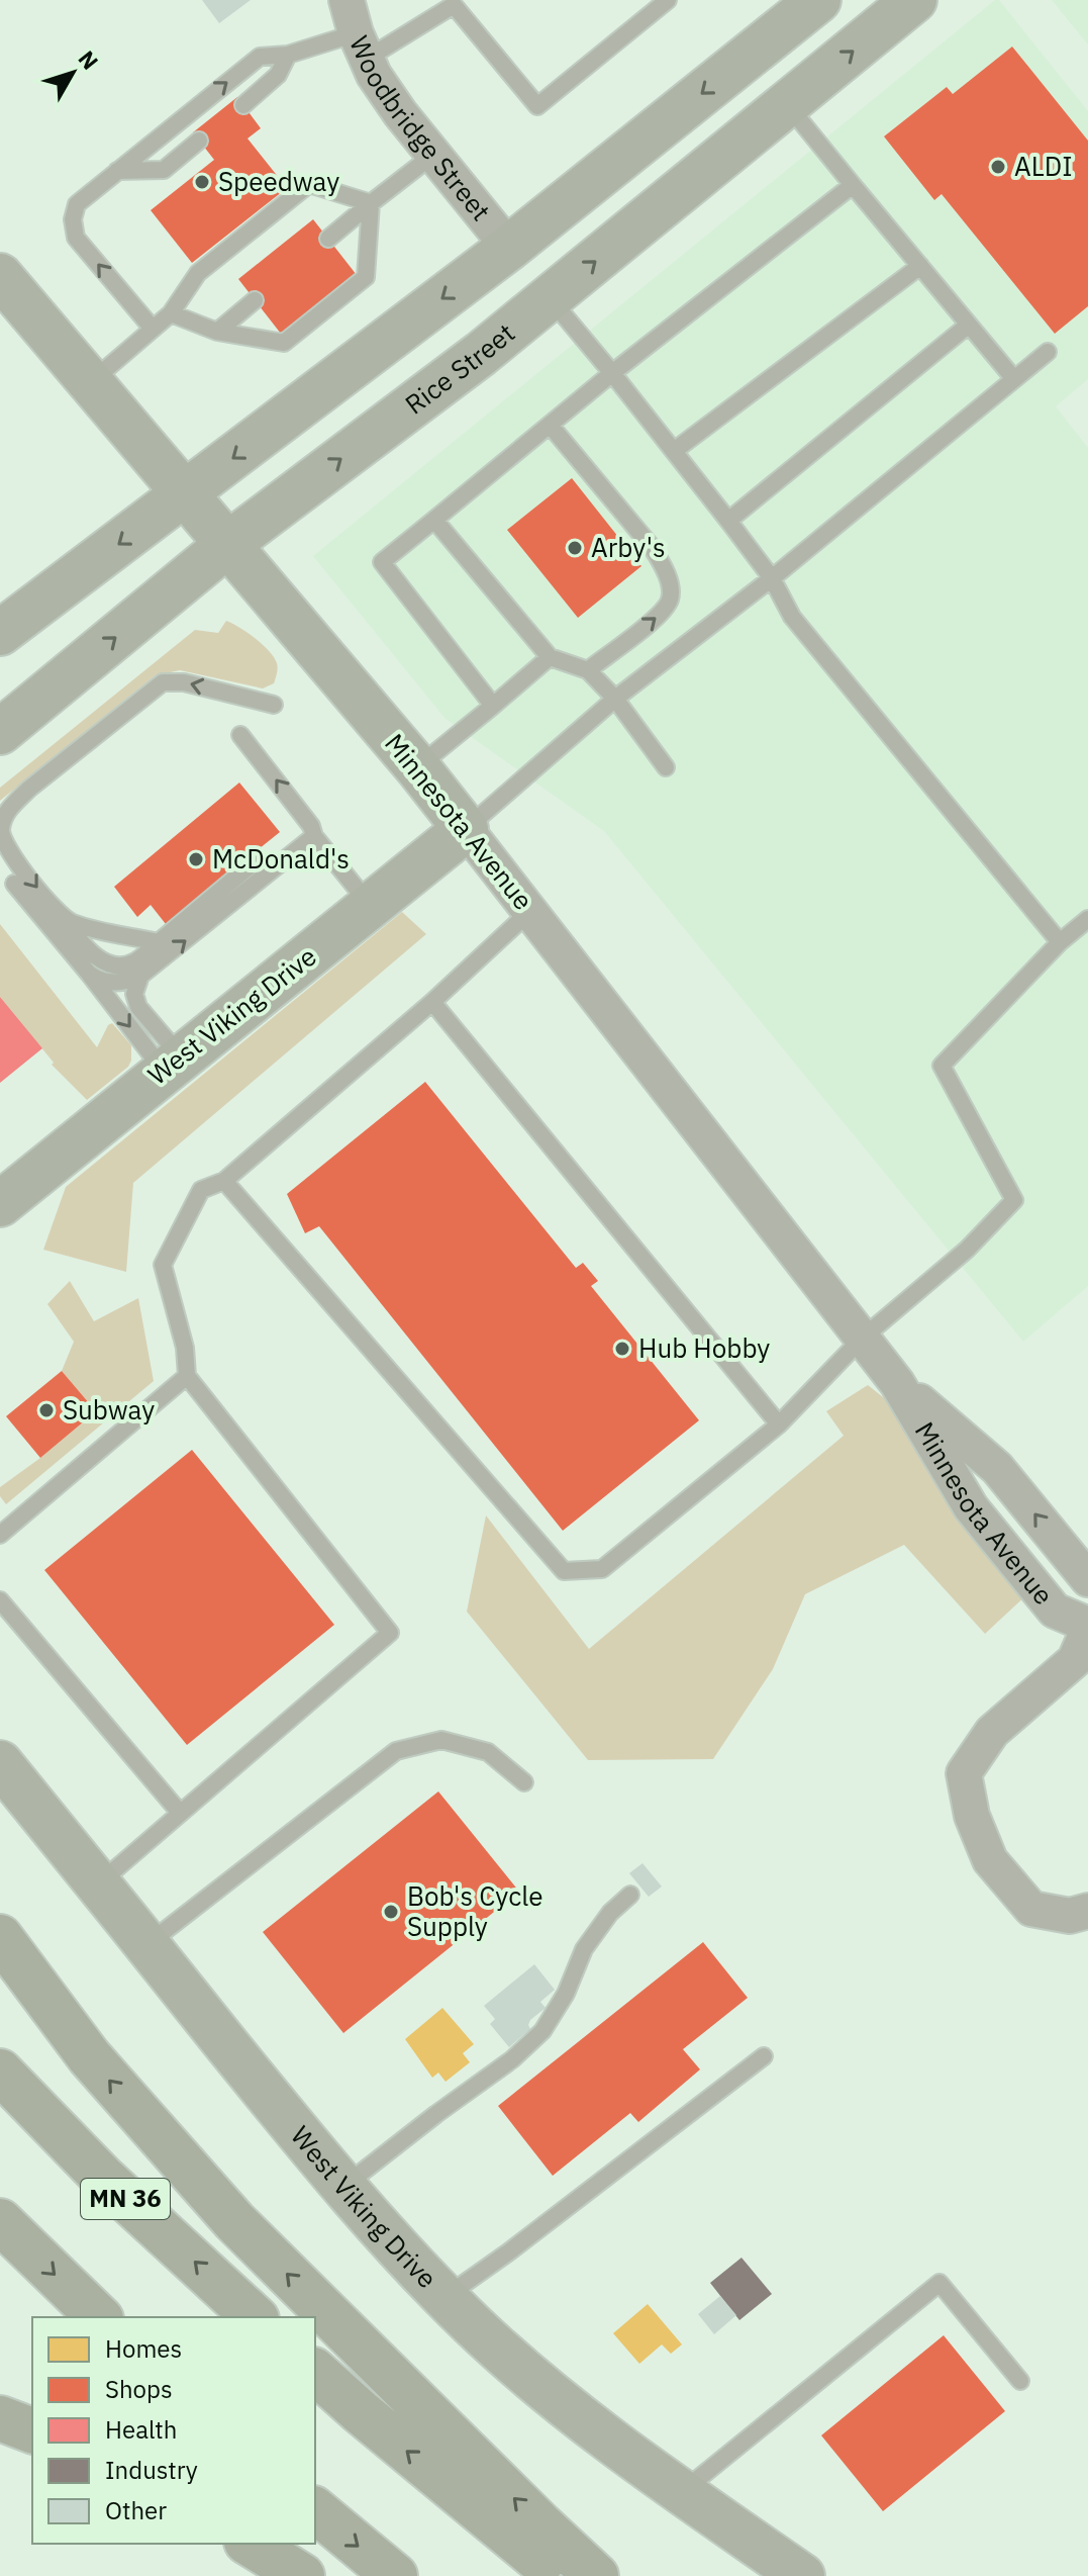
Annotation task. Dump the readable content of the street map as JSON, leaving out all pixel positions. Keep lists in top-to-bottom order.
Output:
{
  "streets": {
    "highway": ["MN 36"],
    "street": [
      "Woodbridge Street",
      "Rice Street",
      "Minnesota Avenue",
      "West Viking Drive"
    ]
  },
  "crossings": [
    ["Rice Street", "Minnesota Avenue"],
    ["Minnesota Avenue", "West Viking Drive"]
  ],
  "places": [
    "ALDI",
    "Speedway",
    "Arby's",
    "McDonald's",
    "Hub Hobby",
    "Subway",
    "Bob's Cycle Supply"
  ],
  "legend": [
    "Homes",
    "Shops",
    "Health",
    "Industry",
    "Other"
  ],
  "north": "top right"
}
